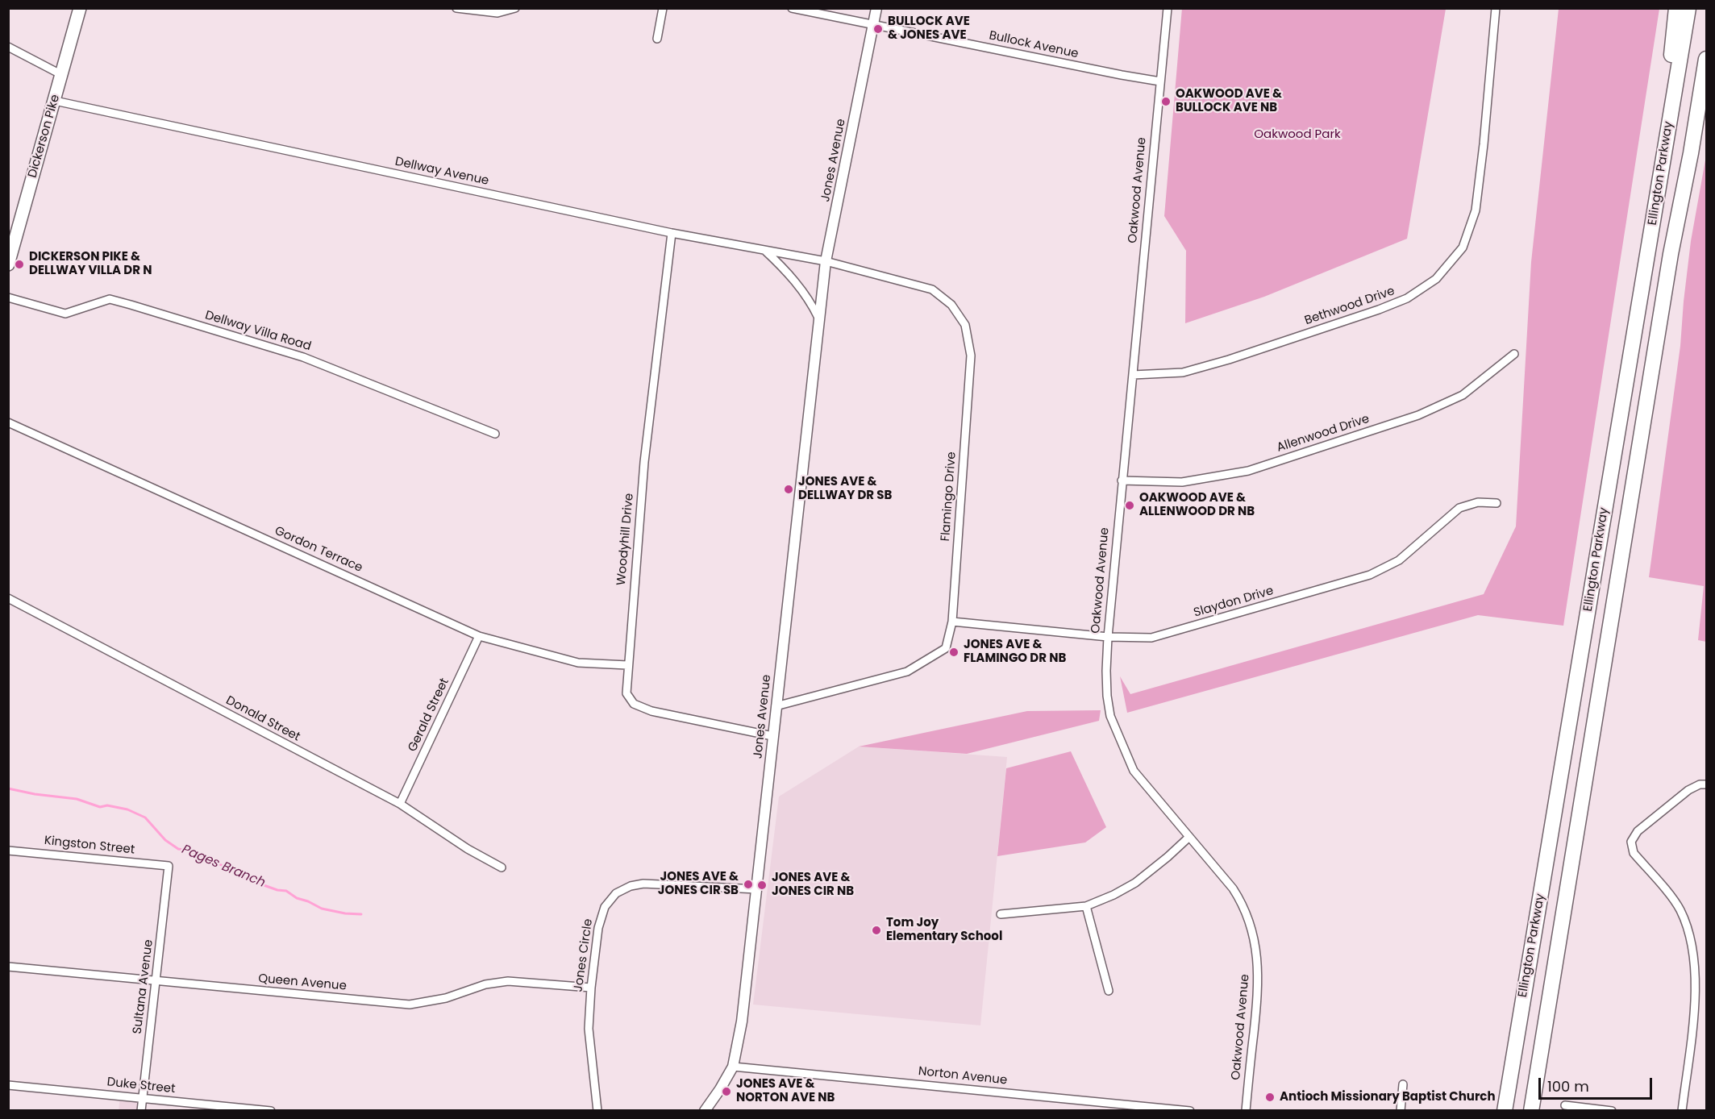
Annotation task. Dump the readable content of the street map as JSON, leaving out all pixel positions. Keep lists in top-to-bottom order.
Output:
{
  "streets": {
    "highway": ["Ellington Parkway"],
    "main road": ["Dickerson Pike"],
    "street": [
      "Bullock Avenue",
      "Jones Avenue",
      "Dellway Avenue",
      "Oakwood Avenue",
      "Bethwood Drive",
      "Dellway Villa Road",
      "Allenwood Drive",
      "Flamingo Drive",
      "Woodyhill Drive",
      "Gordon Terrace",
      "Slaydon Drive",
      "Gerald Street",
      "Donald Street",
      "Kingston Street",
      "Jones Circle",
      "Queen Avenue",
      "Sultana Avenue",
      "Norton Avenue",
      "Duke Street"
    ]
  },
  "crossings": [
    ["Bullock Avenue", "Jones Avenue"],
    ["Bullock Avenue", "Oakwood Avenue"],
    ["Dickerson Pike", "Dellway Avenue"],
    ["Jones Avenue", "Dellway Avenue"],
    ["Jones Avenue", "Flamingo Drive"],
    ["Jones Avenue", "Woodyhill Drive"],
    ["Jones Avenue", "Jones Circle"],
    ["Jones Avenue", "Norton Avenue"],
    ["Dellway Avenue", "Flamingo Drive"],
    ["Dellway Avenue", "Woodyhill Drive"],
    ["Oakwood Avenue", "Bethwood Drive"],
    ["Oakwood Avenue", "Allenwood Drive"],
    ["Oakwood Avenue", "Slaydon Drive"],
    ["Flamingo Drive", "Slaydon Drive"],
    ["Woodyhill Drive", "Gordon Terrace"],
    ["Gordon Terrace", "Gerald Street"],
    ["Gerald Street", "Donald Street"],
    ["Kingston Street", "Sultana Avenue"],
    ["Jones Circle", "Queen Avenue"],
    ["Queen Avenue", "Sultana Avenue"],
    ["Sultana Avenue", "Duke Street"]
  ],
  "water": ["Pages Branch"],
  "parks": ["Oakwood Park"],
  "places": [
    "BULLOCK AVE & JONES AVE",
    "OAKWOOD AVE & BULLOCK AVE NB",
    "DICKERSON PIKE & DELLWAY VILLA DR N",
    "JONES AVE & DELLWAY DR SB",
    "OAKWOOD AVE & ALLENWOOD DR NB",
    "JONES AVE & FLAMINGO DR NB",
    "JONES AVE & JONES CIR SB",
    "JONES AVE & JONES CIR NB",
    "Tom Joy Elementary School",
    "JONES AVE & NORTON AVE NB",
    "Antioch Missionary Baptist Church"
  ],
  "scale_bar": "100 m"
}
